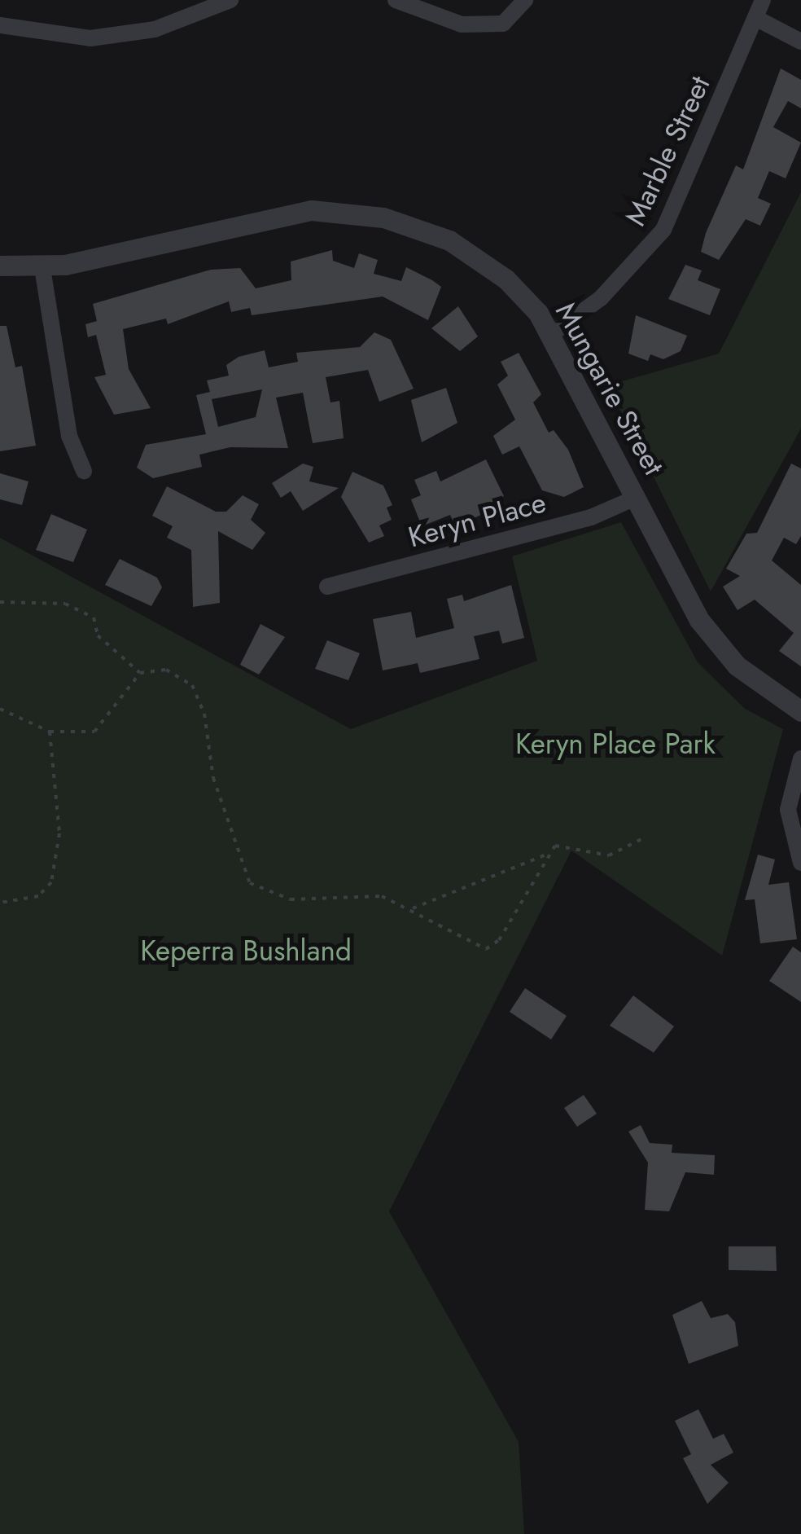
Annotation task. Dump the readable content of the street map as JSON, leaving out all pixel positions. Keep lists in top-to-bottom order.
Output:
{
  "streets": {
    "street": ["Marble Street", "Mungarie Street", "Keryn Place"]
  },
  "crossings": [
    ["Marble Street", "Mungarie Street"],
    ["Mungarie Street", "Keryn Place"]
  ],
  "parks": ["Keryn Place Park", "Keperra Bushland"]
}
